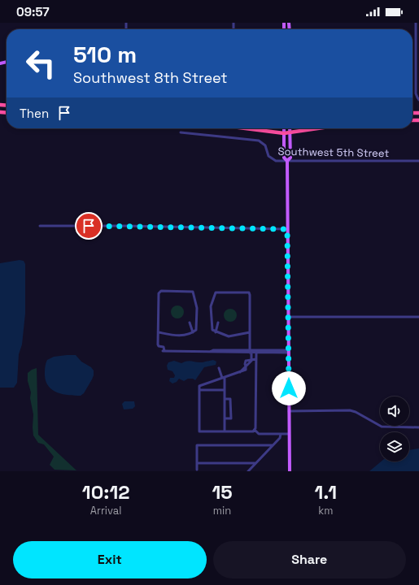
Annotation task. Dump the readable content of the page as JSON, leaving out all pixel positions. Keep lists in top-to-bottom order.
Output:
{
  "streets": {
    "street": ["Southwest 5th Street"]
  },
  "page": {
    "status": "09:57",
    "turn": ["510 m", "Southwest 8th Street"],
    "then": "Then",
    "eta": [
      "10:12",
      "Arrival",
      "15",
      "min",
      "1.1",
      "km"
    ],
    "buttons": ["Exit", "Share"]
  }
}
